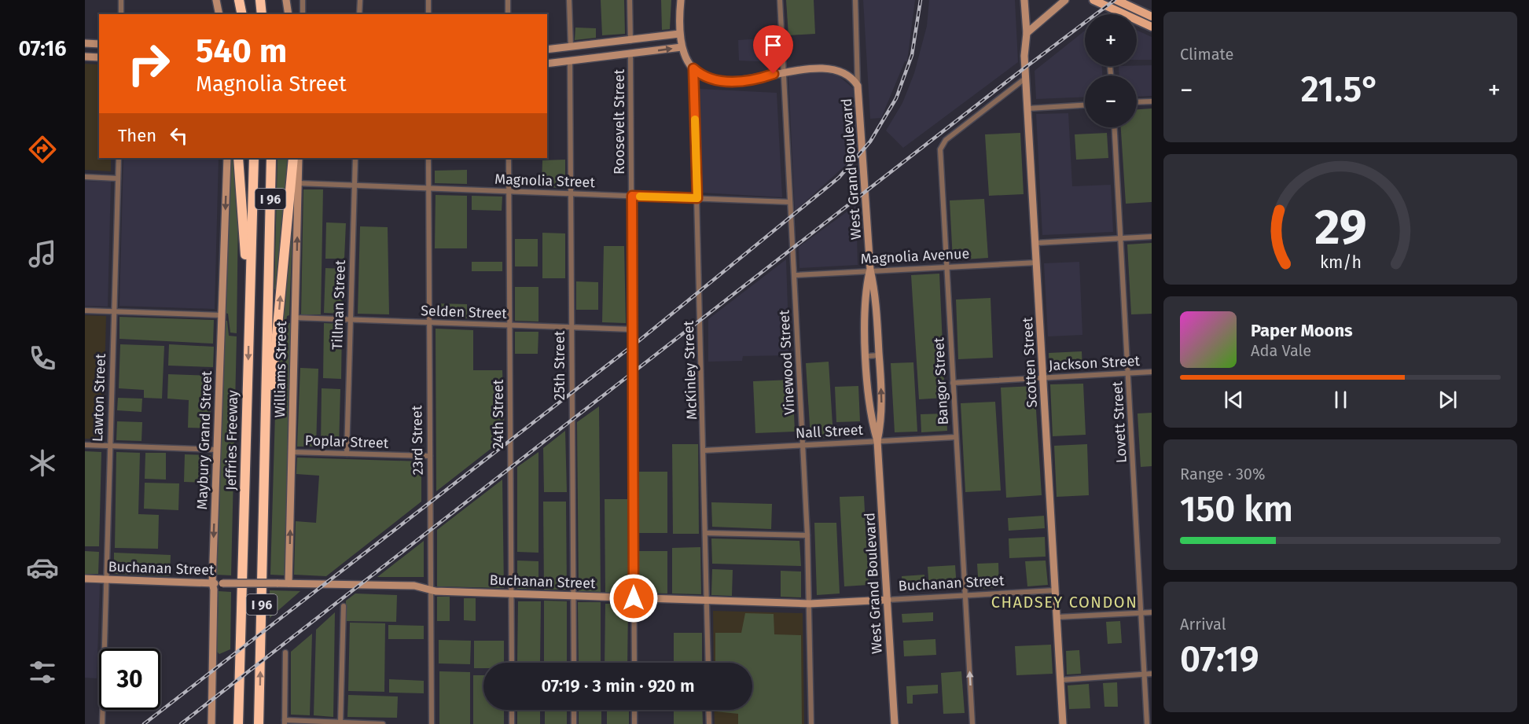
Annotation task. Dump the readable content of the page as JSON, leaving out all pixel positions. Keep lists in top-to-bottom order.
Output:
{
  "streets": {
    "highway": ["I 96", "Jeffries Freeway"],
    "street": [
      "Roosevelt Street",
      "West Grand Boulevard",
      "Magnolia Street",
      "Magnolia Avenue",
      "Tillman Street",
      "Selden Street",
      "Vinewood Street",
      "Scotten Street",
      "Jackson Street",
      "25th Street",
      "Williams Street",
      "McKinley Street",
      "Bangor Street",
      "Lawton Street",
      "24th Street",
      "Lovett Street",
      "Nall Street",
      "Maybury Grand Street",
      "23rd Street",
      "Poplar Street",
      "Buchanan Street"
    ]
  },
  "crossings": [
    ["Roosevelt Street", "Magnolia Street"],
    ["Roosevelt Street", "Selden Street"],
    ["Roosevelt Street", "Buchanan Street"],
    ["West Grand Boulevard", "Magnolia Avenue"],
    ["West Grand Boulevard", "Vinewood Street"],
    ["West Grand Boulevard", "McKinley Street"],
    ["West Grand Boulevard", "Nall Street"],
    ["West Grand Boulevard", "Buchanan Street"],
    ["Magnolia Street", "Tillman Street"],
    ["Magnolia Street", "Vinewood Street"],
    ["Magnolia Street", "25th Street"],
    ["Magnolia Street", "Williams Street"],
    ["Magnolia Street", "McKinley Street"],
    ["Magnolia Street", "24th Street"],
    ["Magnolia Street", "23rd Street"],
    ["Magnolia Avenue", "Vinewood Street"],
    ["Magnolia Avenue", "Scotten Street"],
    ["Magnolia Avenue", "Bangor Street"],
    ["Tillman Street", "Selden Street"],
    ["Tillman Street", "Poplar Street"],
    ["Selden Street", "25th Street"],
    ["Selden Street", "Williams Street"],
    ["Selden Street", "24th Street"],
    ["Selden Street", "23rd Street"],
    ["Vinewood Street", "Nall Street"],
    ["Vinewood Street", "Buchanan Street"],
    ["Scotten Street", "Jackson Street"],
    ["Scotten Street", "Bangor Street"],
    ["Scotten Street", "Buchanan Street"],
    ["Jackson Street", "Bangor Street"],
    ["Jackson Street", "Lovett Street"],
    ["25th Street", "Buchanan Street"],
    ["Williams Street", "Poplar Street"],
    ["Williams Street", "Buchanan Street"],
    ["McKinley Street", "Nall Street"],
    ["McKinley Street", "Buchanan Street"],
    ["Bangor Street", "Nall Street"],
    ["Bangor Street", "Buchanan Street"],
    ["Lawton Street", "Buchanan Street"],
    ["24th Street", "Buchanan Street"],
    ["Maybury Grand Street", "Buchanan Street"],
    ["23rd Street", "Poplar Street"],
    ["23rd Street", "Buchanan Street"]
  ],
  "one_way": ["Williams Street", "Maybury Grand Street"],
  "districts": ["CHADSEY CONDON"],
  "page": {
    "tabs": "07:16",
    "tile": [
      "Climate",
      ["Range · 30%", "150 km"],
      ["Arrival", "07:19"]
    ],
    "map_buttons": ["+", "−"],
    "turn": ["540 m", "Magnolia Street"],
    "heat": ["−", "21.5°", "+"],
    "then": "Then",
    "song": ["Paper Moons", "Ada Vale"],
    "limit": "30",
    "trip": "07:19 · 3 min · 920 m",
    "gauge": ["29", "km/h"]
  }
}
